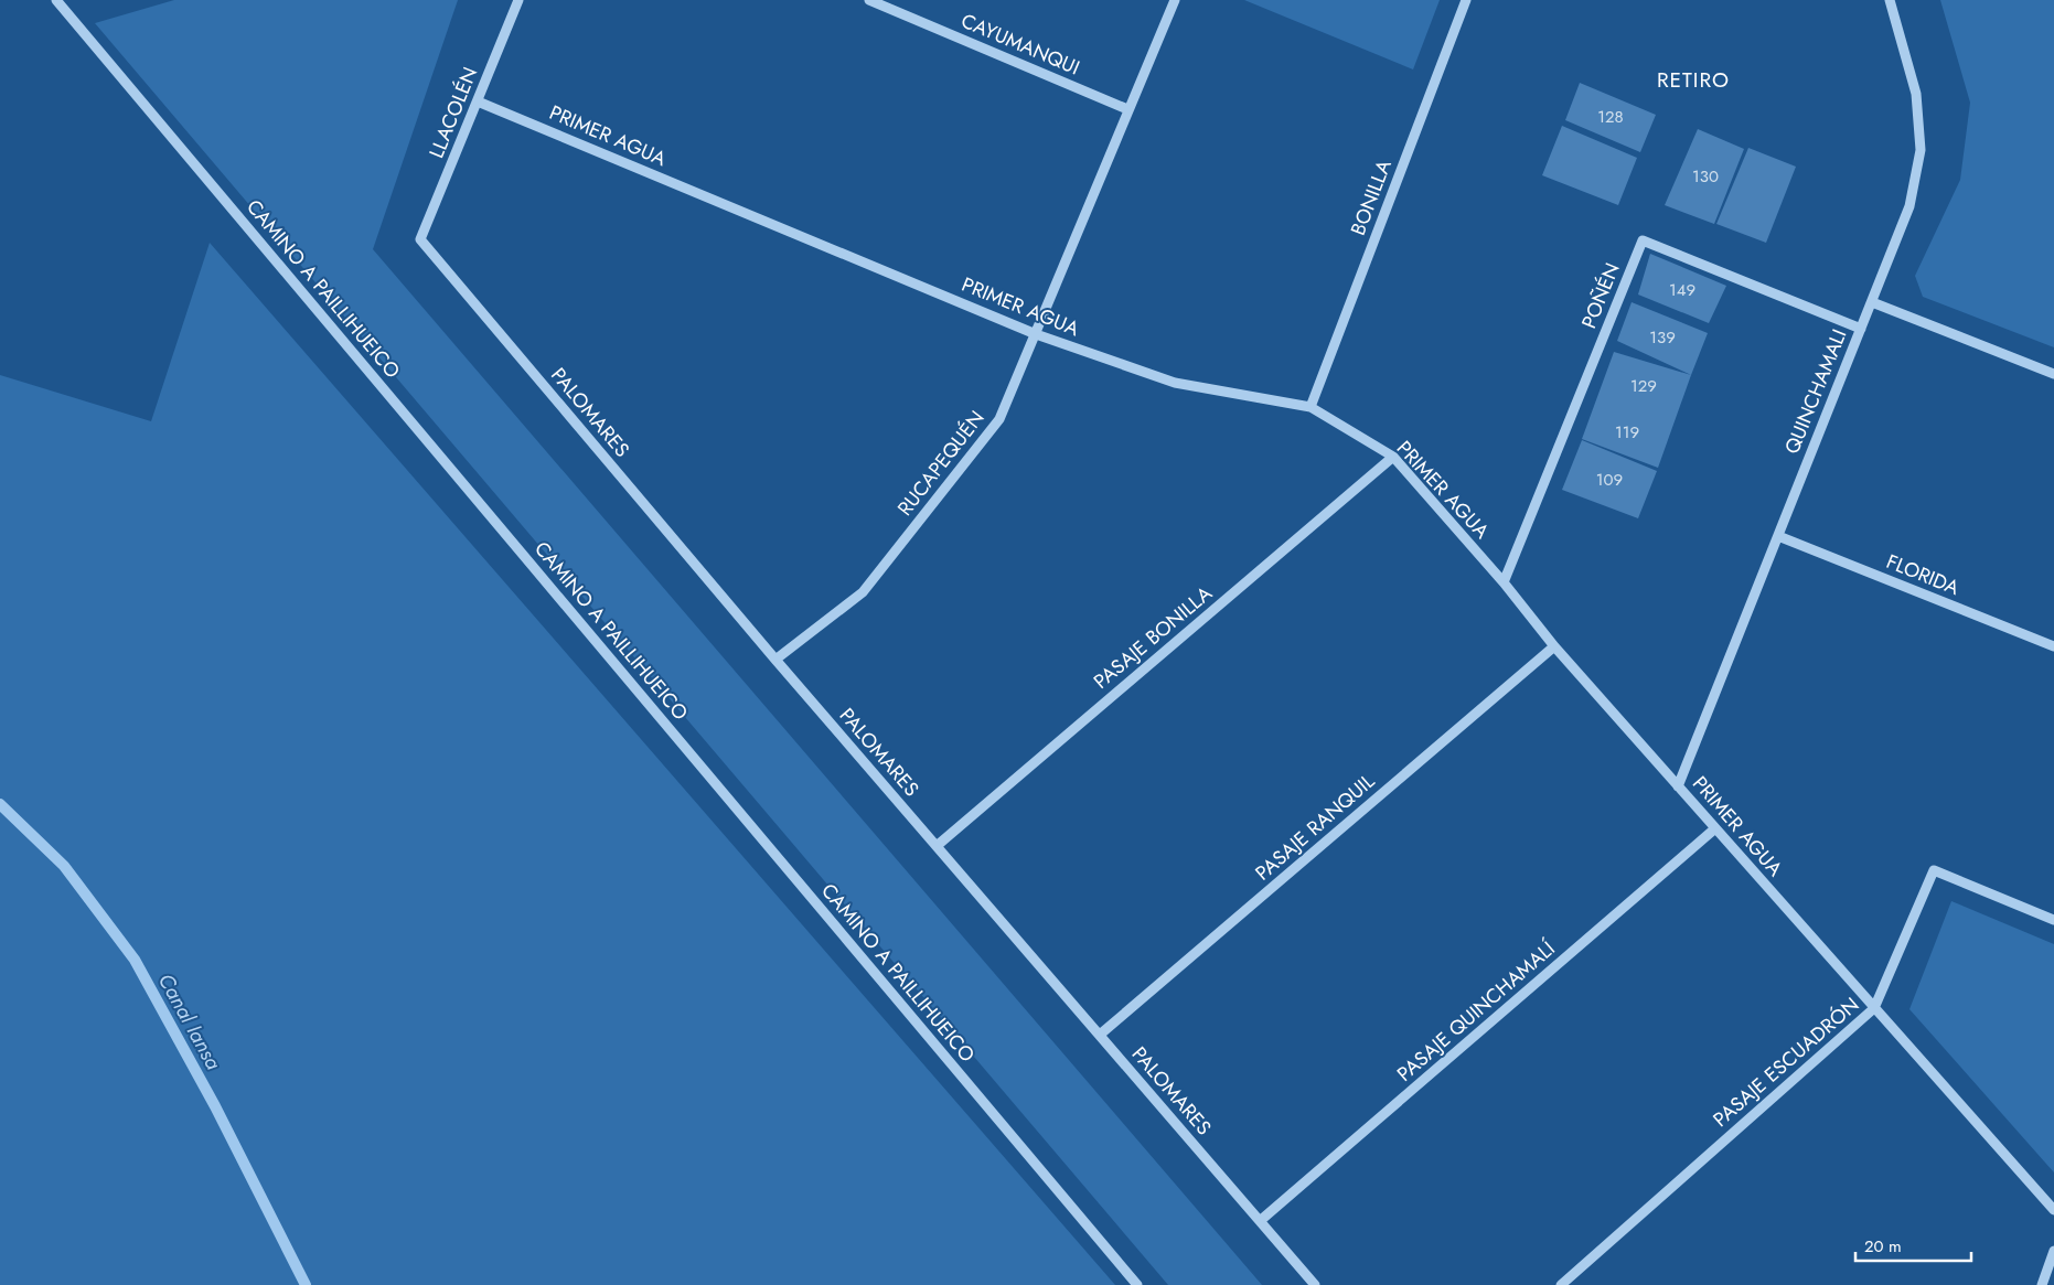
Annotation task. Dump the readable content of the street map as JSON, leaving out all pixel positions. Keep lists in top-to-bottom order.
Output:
{
  "streets": {
    "street": [
      "CAYUMANQUI",
      "LLACOLÉN",
      "PRIMER AGUA",
      "BONILLA",
      "CAMINO A PAILLIHUEICO",
      "POÑÉN",
      "QUINCHAMALI",
      "PALOMARES",
      "RUCAPEQUÉN",
      "FLORIDA",
      "PASAJE BONILLA",
      "PASAJE RANQUIL",
      "PASAJE QUINCHAMALÍ",
      "PASAJE ESCUADRÓN"
    ]
  },
  "crossings": [
    ["CAYUMANQUI", "RUCAPEQUÉN"],
    ["LLACOLÉN", "PRIMER AGUA"],
    ["LLACOLÉN", "PALOMARES"],
    ["PRIMER AGUA", "BONILLA"],
    ["PRIMER AGUA", "POÑÉN"],
    ["PRIMER AGUA", "QUINCHAMALI"],
    ["PRIMER AGUA", "RUCAPEQUÉN"],
    ["PRIMER AGUA", "PASAJE BONILLA"],
    ["PRIMER AGUA", "PASAJE RANQUIL"],
    ["PRIMER AGUA", "PASAJE QUINCHAMALÍ"],
    ["PRIMER AGUA", "PASAJE ESCUADRÓN"],
    ["POÑÉN", "QUINCHAMALI"],
    ["QUINCHAMALI", "FLORIDA"],
    ["PALOMARES", "RUCAPEQUÉN"],
    ["PALOMARES", "PASAJE BONILLA"],
    ["PALOMARES", "PASAJE RANQUIL"],
    ["PALOMARES", "PASAJE QUINCHAMALÍ"]
  ],
  "districts": ["RETIRO"],
  "water": ["Canal Iansa"],
  "house_numbers": [
    "128",
    "130",
    "149",
    "139",
    "129",
    "119",
    "109"
  ],
  "scale_bar": "20 m"
}
